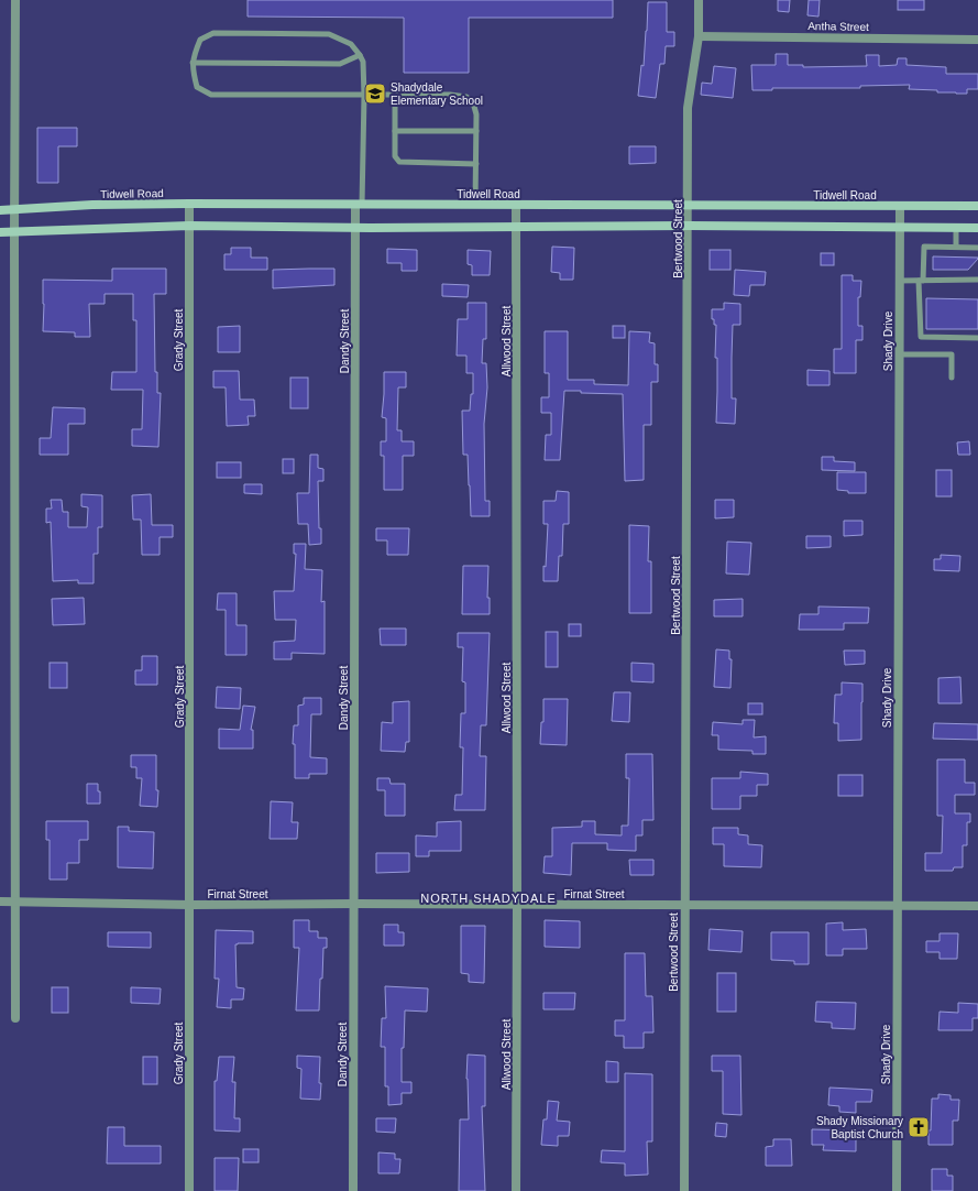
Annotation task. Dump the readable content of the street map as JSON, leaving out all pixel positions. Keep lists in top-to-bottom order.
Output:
{
  "streets": {
    "main road": ["Tidwell Road"],
    "street": [
      "Antha Street",
      "Bertwood Street",
      "Grady Street",
      "Dandy Street",
      "Allwood Street",
      "Shady Drive",
      "Firnat Street"
    ]
  },
  "crossings": [
    ["Antha Street", "Bertwood Street"],
    ["Tidwell Road", "Bertwood Street"],
    ["Tidwell Road", "Grady Street"],
    ["Tidwell Road", "Dandy Street"],
    ["Tidwell Road", "Allwood Street"],
    ["Tidwell Road", "Shady Drive"],
    ["Bertwood Street", "Firnat Street"],
    ["Grady Street", "Firnat Street"],
    ["Dandy Street", "Firnat Street"],
    ["Allwood Street", "Firnat Street"],
    ["Shady Drive", "Firnat Street"]
  ],
  "districts": ["NORTH SHADYDALE"],
  "places": {
    "school or university": ["Shadydale Elementary School"],
    "church": ["Shady Missionary Baptist Church"]
  }
}
